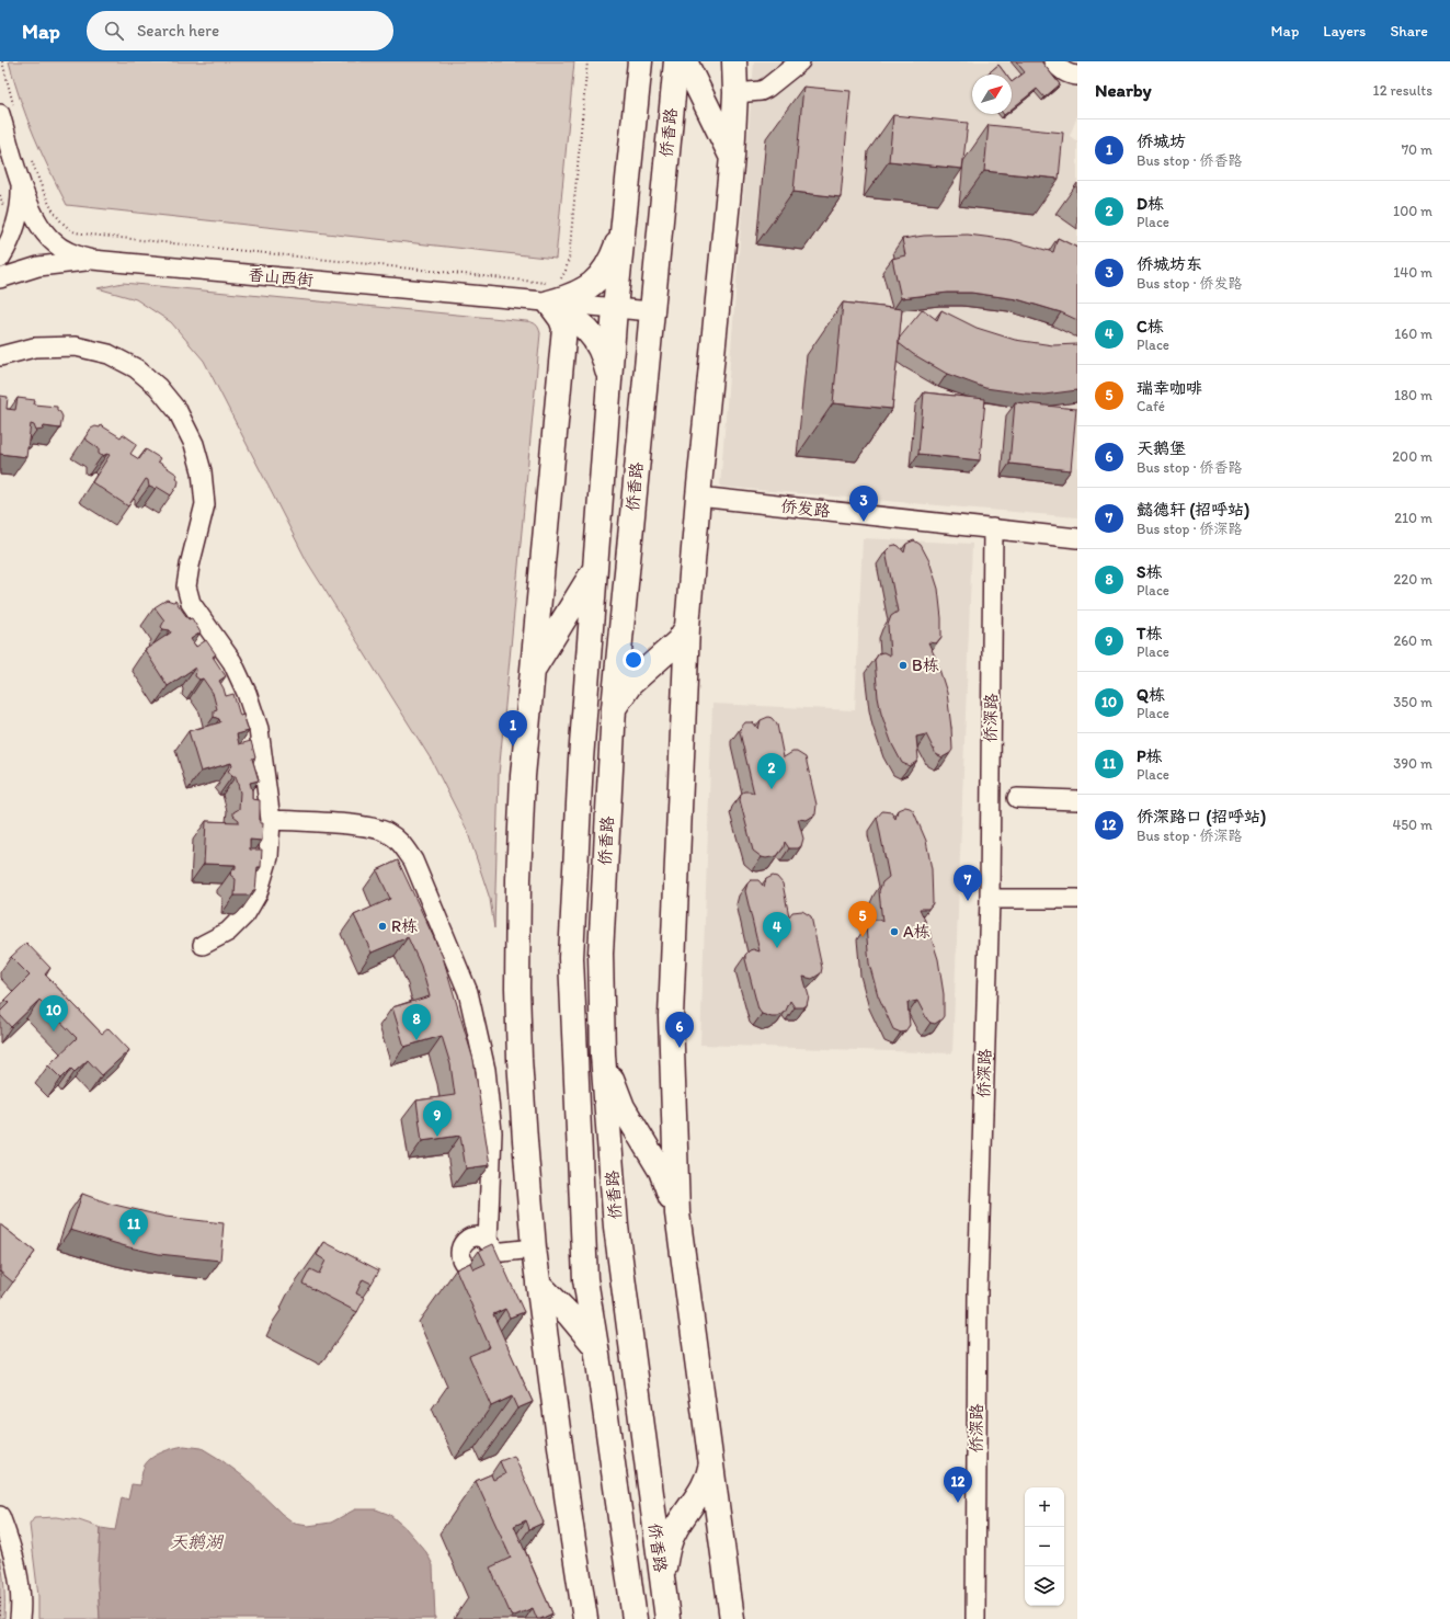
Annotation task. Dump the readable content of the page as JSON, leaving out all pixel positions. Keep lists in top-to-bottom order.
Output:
{
  "streets": {
    "main road": ["侨香路"],
    "street": ["香山西街", "侨发路", "侨深路"]
  },
  "crossings": [
    ["侨香路", "香山西街"],
    ["侨发路", "侨深路"]
  ],
  "water": ["天鹅湖"],
  "places": ["B栋", "R栋", "A栋"],
  "north": "top right",
  "page": {
    "header": "Map",
    "search": "Search here",
    "nav": ["Map", "Layers", "Share"],
    "heading": ["Nearby", "12 results"],
    "list": [
      {
        "mark": "1",
        "name": "侨城坊",
        "note": "Bus stop · 侨香路",
        "value": "70 m"
      },
      {
        "mark": "2",
        "name": "D栋",
        "note": "Place",
        "value": "100 m"
      },
      {
        "mark": "3",
        "name": "侨城坊东",
        "note": "Bus stop · 侨发路",
        "value": "140 m"
      },
      {
        "mark": "4",
        "name": "C栋",
        "note": "Place",
        "value": "160 m"
      },
      {
        "mark": "5",
        "name": "瑞幸咖啡",
        "note": "Café",
        "value": "180 m"
      },
      {
        "mark": "6",
        "name": "天鹅堡",
        "note": "Bus stop · 侨香路",
        "value": "200 m"
      },
      {
        "mark": "7",
        "name": "懿德轩 (招呼站)",
        "note": "Bus stop · 侨深路",
        "value": "210 m"
      },
      {
        "mark": "8",
        "name": "S栋",
        "note": "Place",
        "value": "220 m"
      },
      {
        "mark": "9",
        "name": "T栋",
        "note": "Place",
        "value": "260 m"
      },
      {
        "mark": "10",
        "name": "Q栋",
        "note": "Place",
        "value": "350 m"
      },
      {
        "mark": "11",
        "name": "P栋",
        "note": "Place",
        "value": "390 m"
      },
      {
        "mark": "12",
        "name": "侨深路口 (招呼站)",
        "note": "Bus stop · 侨深路",
        "value": "450 m"
      }
    ],
    "pins": [
      "3",
      "1",
      "2",
      "7",
      "5",
      "4",
      "10",
      "8",
      "6",
      "9",
      "11",
      "12"
    ],
    "map_buttons": ["+", "−"]
  }
}
